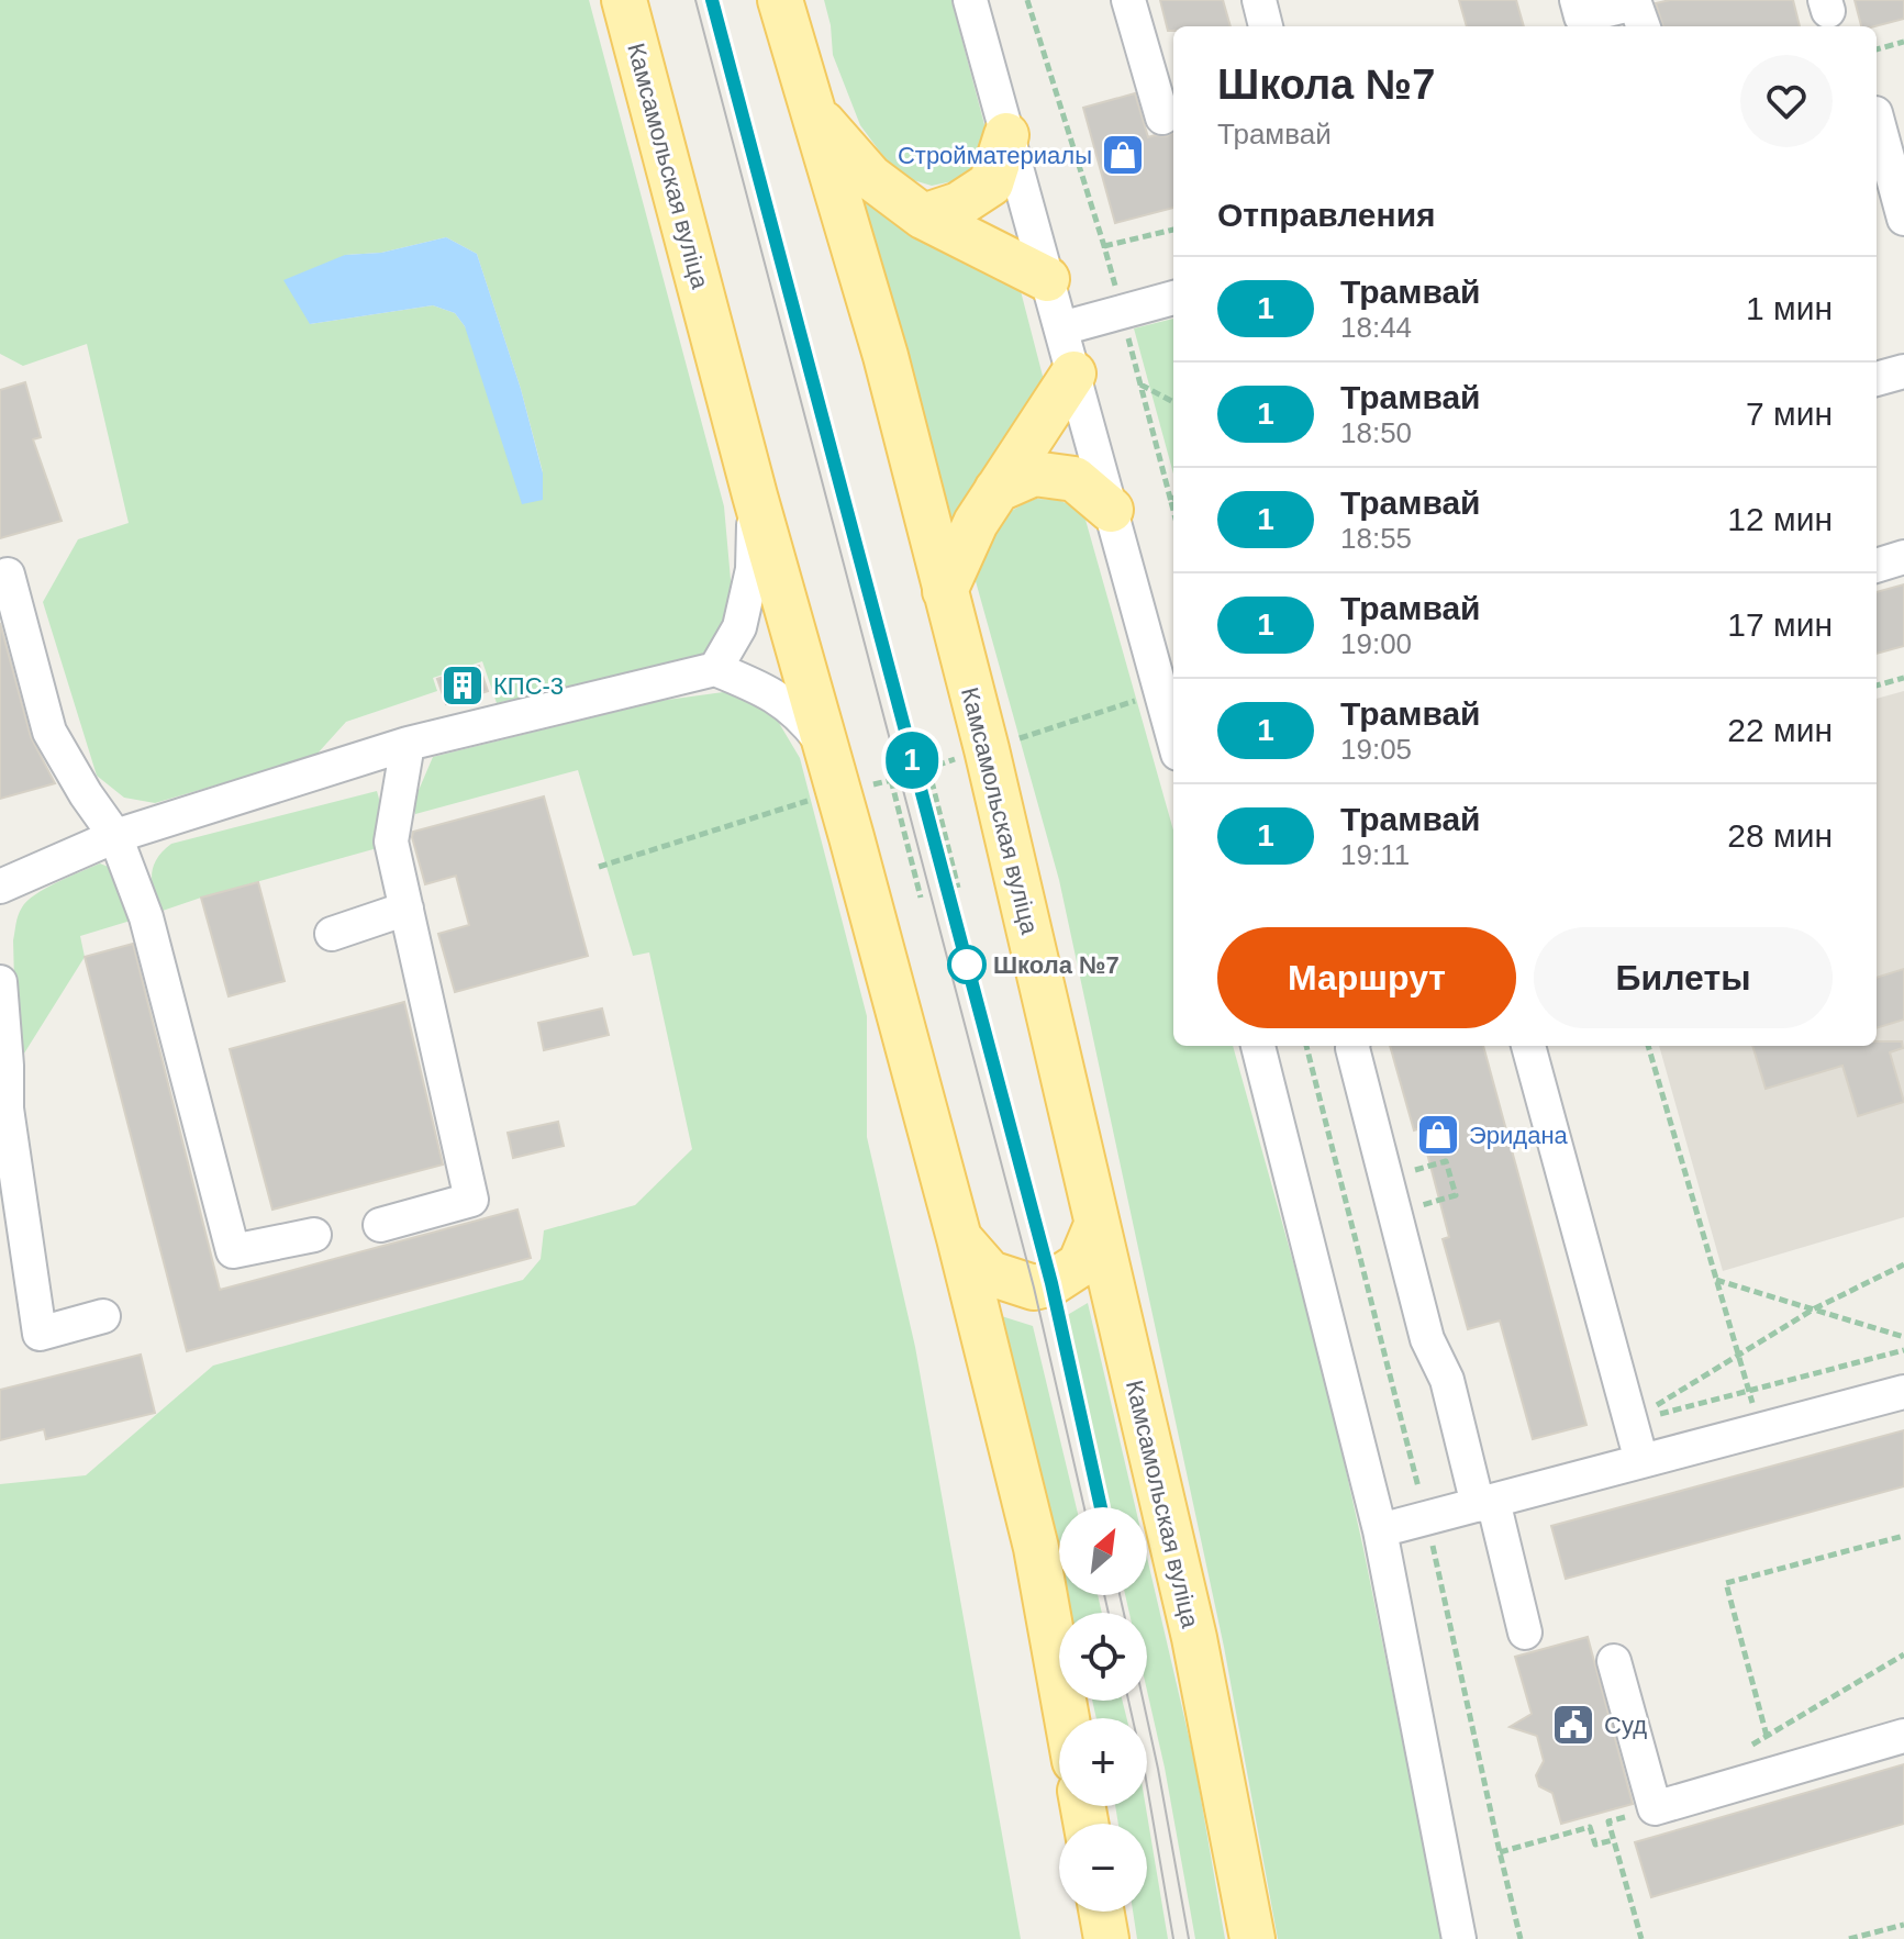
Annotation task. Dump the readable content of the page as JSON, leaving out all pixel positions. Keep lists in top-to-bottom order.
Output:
{
  "streets": {
    "main road": ["Камсамольская вуліца"]
  },
  "places": {
    "shop": ["Стройматериалы", "Эридана"],
    "building": ["КПС-3"],
    "other": ["Школа №7"],
    "public building": ["Суд"]
  },
  "lines": ["tram line 1"],
  "north": "top right",
  "page": {
    "on_map": "1",
    "heading": [
      ["Школа №7", "Трамвай"],
      "Отправления"
    ],
    "list": [
      {
        "mark": "1",
        "name": "Трамвай",
        "note": "18:44",
        "value": "1 мин"
      },
      {
        "mark": "1",
        "name": "Трамвай",
        "note": "18:50",
        "value": "7 мин"
      },
      {
        "mark": "1",
        "name": "Трамвай",
        "note": "18:55",
        "value": "12 мин"
      },
      {
        "mark": "1",
        "name": "Трамвай",
        "note": "19:00",
        "value": "17 мин"
      },
      {
        "mark": "1",
        "name": "Трамвай",
        "note": "19:05",
        "value": "22 мин"
      },
      {
        "mark": "1",
        "name": "Трамвай",
        "note": "19:11",
        "value": "28 мин"
      }
    ],
    "buttons": ["Маршрут", "Билеты"],
    "map_buttons": ["+", "−"]
  }
}
